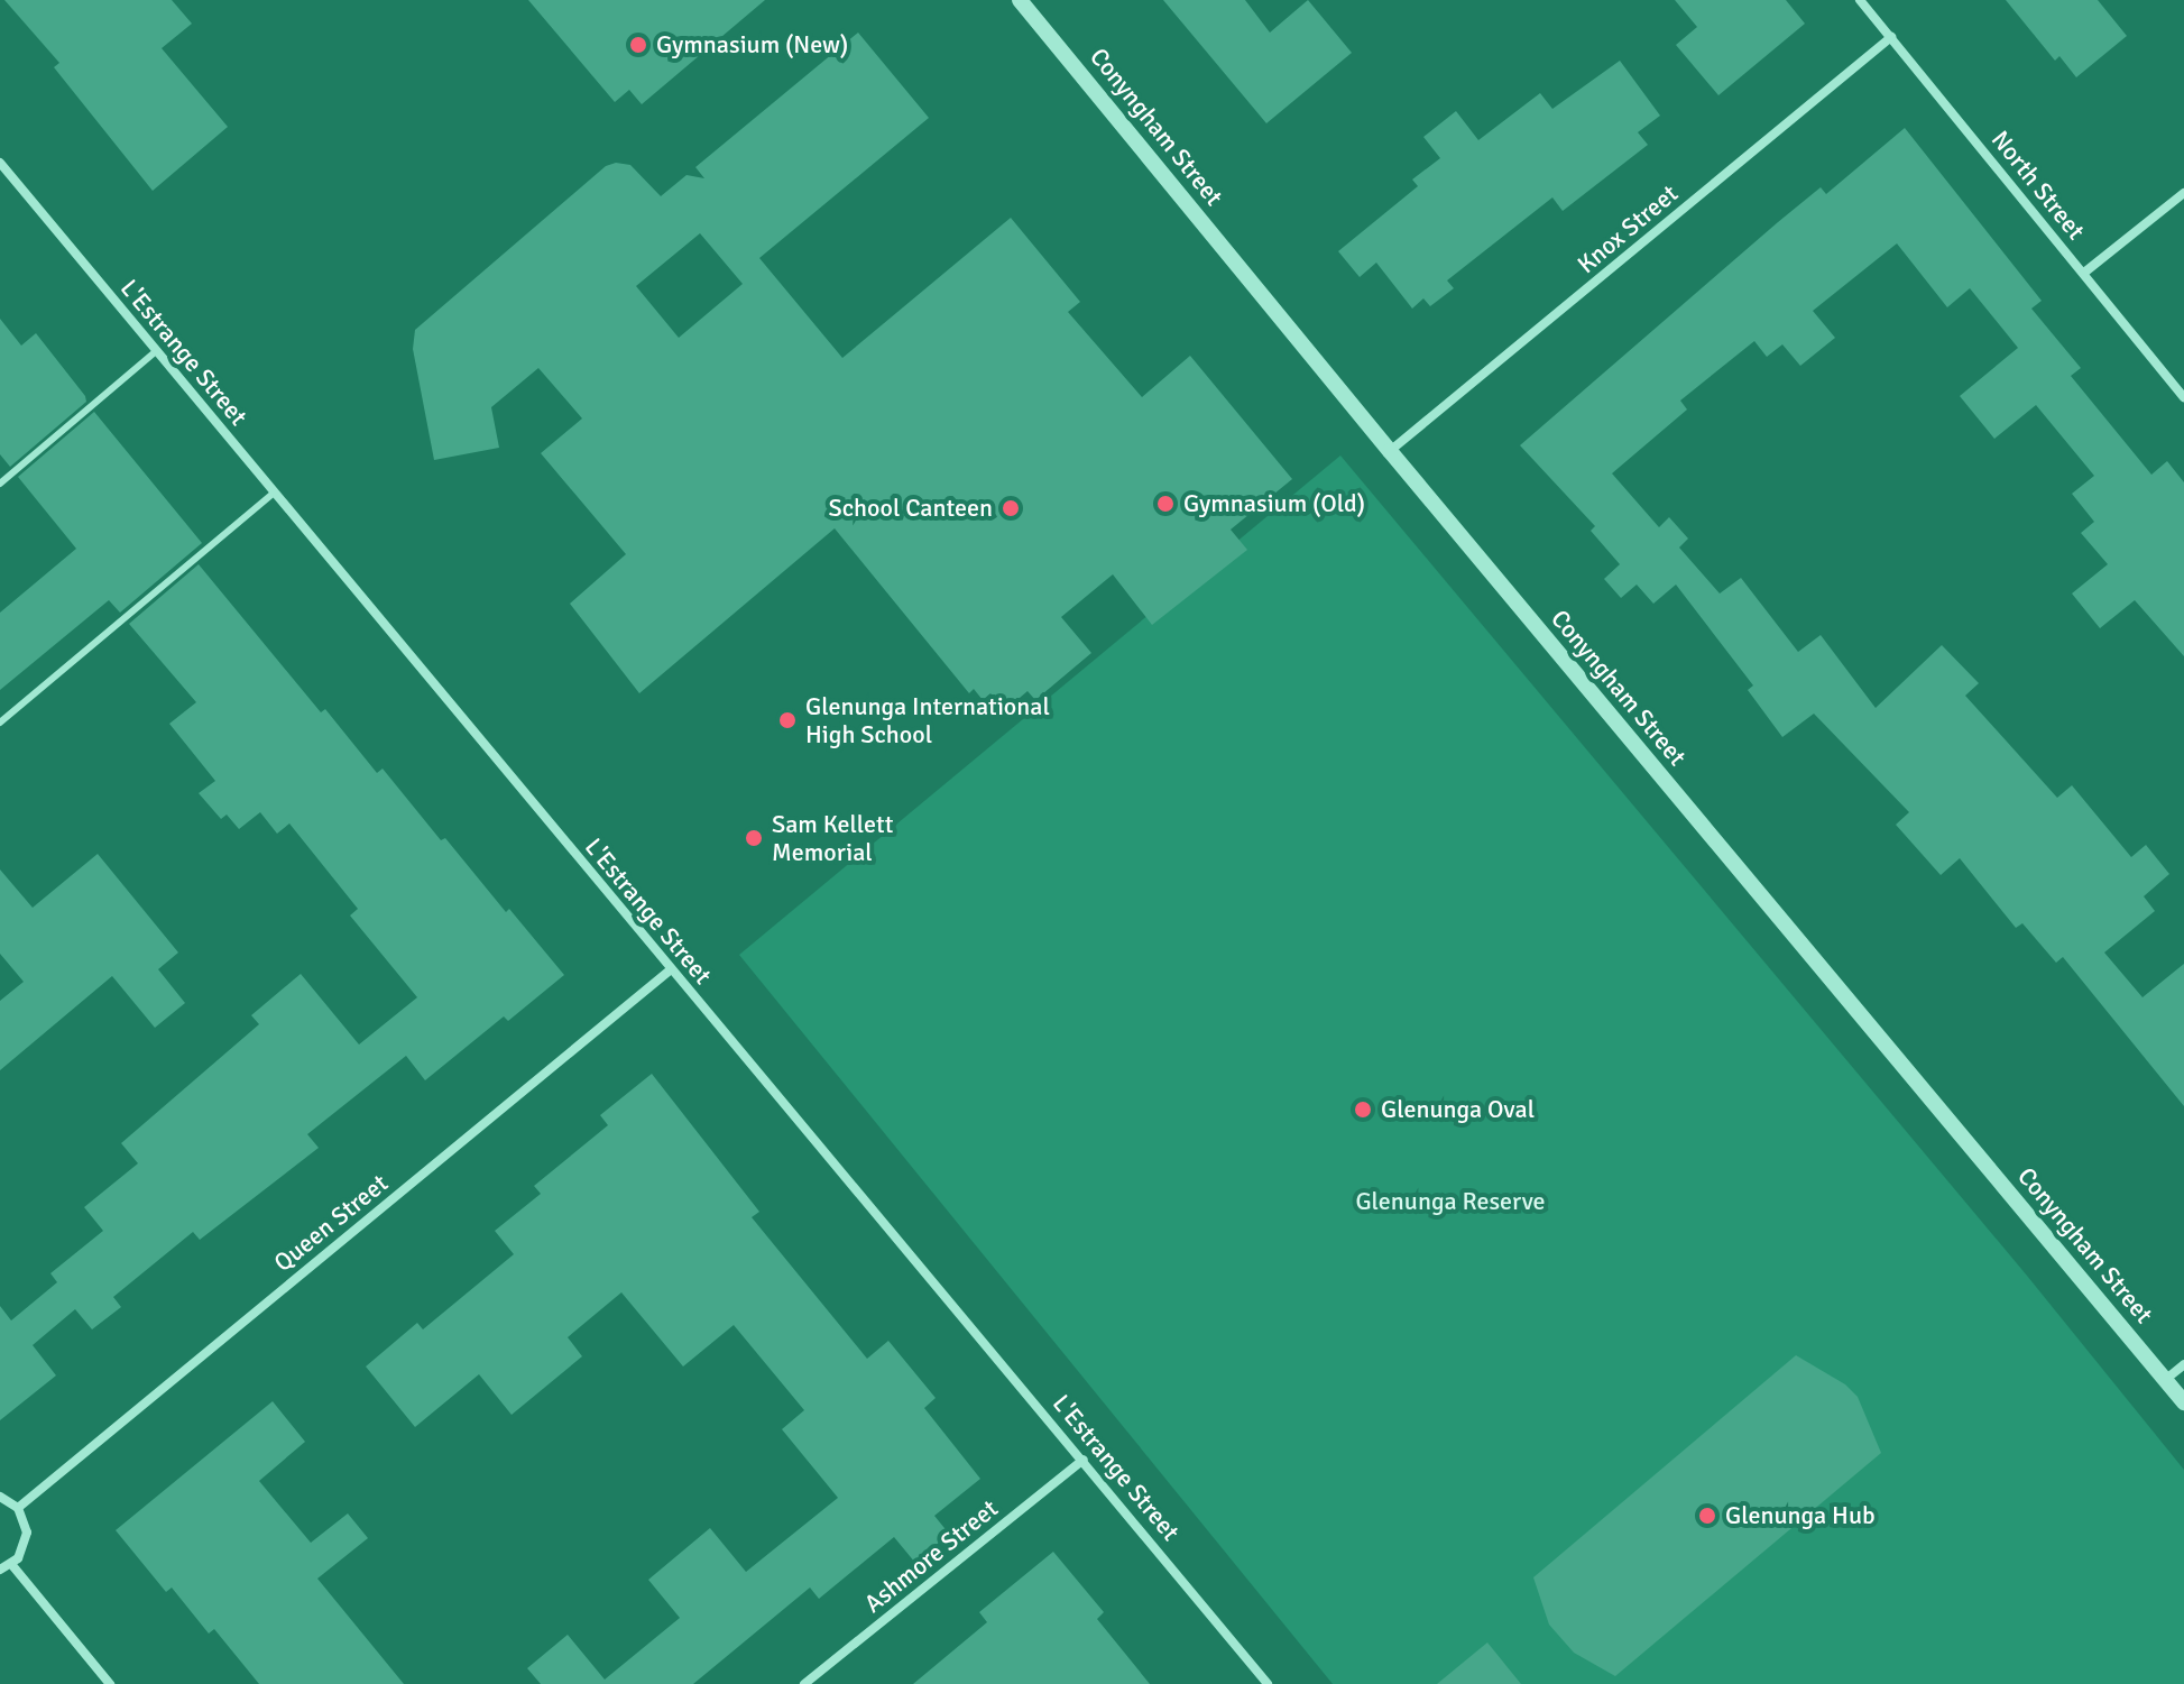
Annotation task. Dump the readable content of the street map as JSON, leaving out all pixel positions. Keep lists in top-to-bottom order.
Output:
{
  "streets": {
    "street": [
      "Conyngham Street",
      "North Street",
      "Knox Street",
      "L'Estrange Street",
      "Queen Street",
      "Ashmore Street"
    ]
  },
  "crossings": [
    ["Conyngham Street", "Knox Street"],
    ["North Street", "Knox Street"],
    ["L'Estrange Street", "Queen Street"],
    ["L'Estrange Street", "Ashmore Street"]
  ],
  "parks": ["Glenunga Reserve"],
  "places": [
    "Gymnasium (New)",
    "Gymnasium (Old)",
    "School Canteen",
    "Glenunga International High School",
    "Sam Kellett Memorial",
    "Glenunga Oval",
    "Glenunga Hub"
  ]
}
